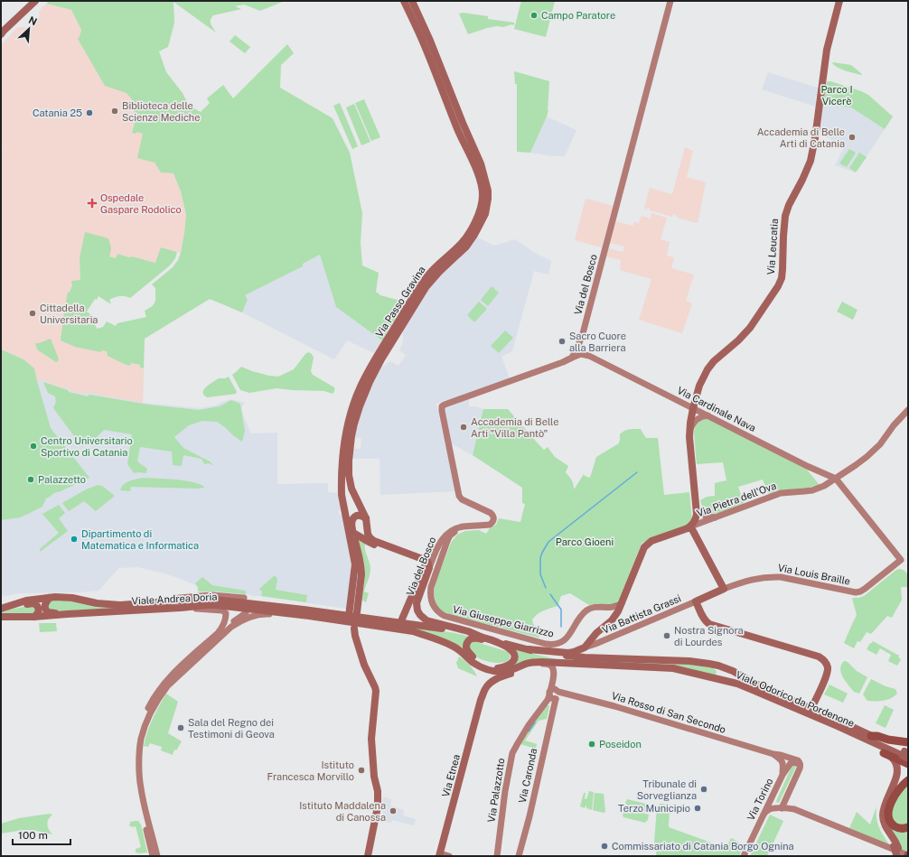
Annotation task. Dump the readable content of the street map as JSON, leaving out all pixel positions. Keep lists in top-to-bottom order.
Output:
{
  "streets": {
    "main road": [
      "Via Leucatia",
      "Via del Bosco",
      "Via Passo Gravina",
      "Via Cardinale Nava",
      "Via Pietra dell'Ova",
      "Via Louis Braille",
      "Viale Andrea Doria",
      "Via Battista Grassi",
      "Via Giuseppe Giarrizzo",
      "Viale Odorico da Pordenone",
      "Via Rosso di San Secondo",
      "Via Etnea",
      "Via Caronda",
      "Via Palazzotto",
      "Via Torino"
    ]
  },
  "crossings": [
    ["Via Leucatia", "Via Cardinale Nava"],
    ["Via del Bosco", "Via Passo Gravina"],
    ["Via del Bosco", "Viale Andrea Doria"],
    ["Via del Bosco", "Via Giuseppe Giarrizzo"],
    ["Via Passo Gravina", "Viale Andrea Doria"],
    ["Via Cardinale Nava", "Via Pietra dell'Ova"],
    ["Via Cardinale Nava", "Via Louis Braille"],
    ["Via Pietra dell'Ova", "Via Louis Braille"],
    ["Via Pietra dell'Ova", "Via Battista Grassi"],
    ["Via Pietra dell'Ova", "Via Giuseppe Giarrizzo"],
    ["Via Louis Braille", "Via Battista Grassi"],
    ["Viale Odorico da Pordenone", "Via Etnea"],
    ["Via Rosso di San Secondo", "Via Caronda"],
    ["Via Rosso di San Secondo", "Via Palazzotto"],
    ["Via Rosso di San Secondo", "Via Torino"],
    ["Via Caronda", "Via Palazzotto"]
  ],
  "parks": ["Parco I Vicerè", "Parco Gioeni"],
  "places": {
    "other": [
      "Campo Paratore",
      "Biblioteca delle Scienze Mediche",
      "Catania 25",
      "Accademia di Belle Arti di Catania",
      "Cittadella Universitaria",
      "Sacro Cuore alla Barriera",
      "Accademia di Belle Arti \"Villa Pantò\"",
      "Centro Universitario Sportivo di Catania",
      "Palazzetto",
      "Dipartimento di Matematica e Informatica",
      "Nostra Signora di Lourdes",
      "Sala del Regno dei Testimoni di Geova",
      "Poseidon",
      "Istituto Francesca Morvillo",
      "Tribunale di Sorveglianza",
      "Terzo Municipio",
      "Istituto Maddalena di Canossa",
      "Commissariato di Catania Borgo Ognina"
    ],
    "health": ["Ospedale Gaspare Rodolico"]
  },
  "scale_bar": "100 m",
  "north": "top right"
}
